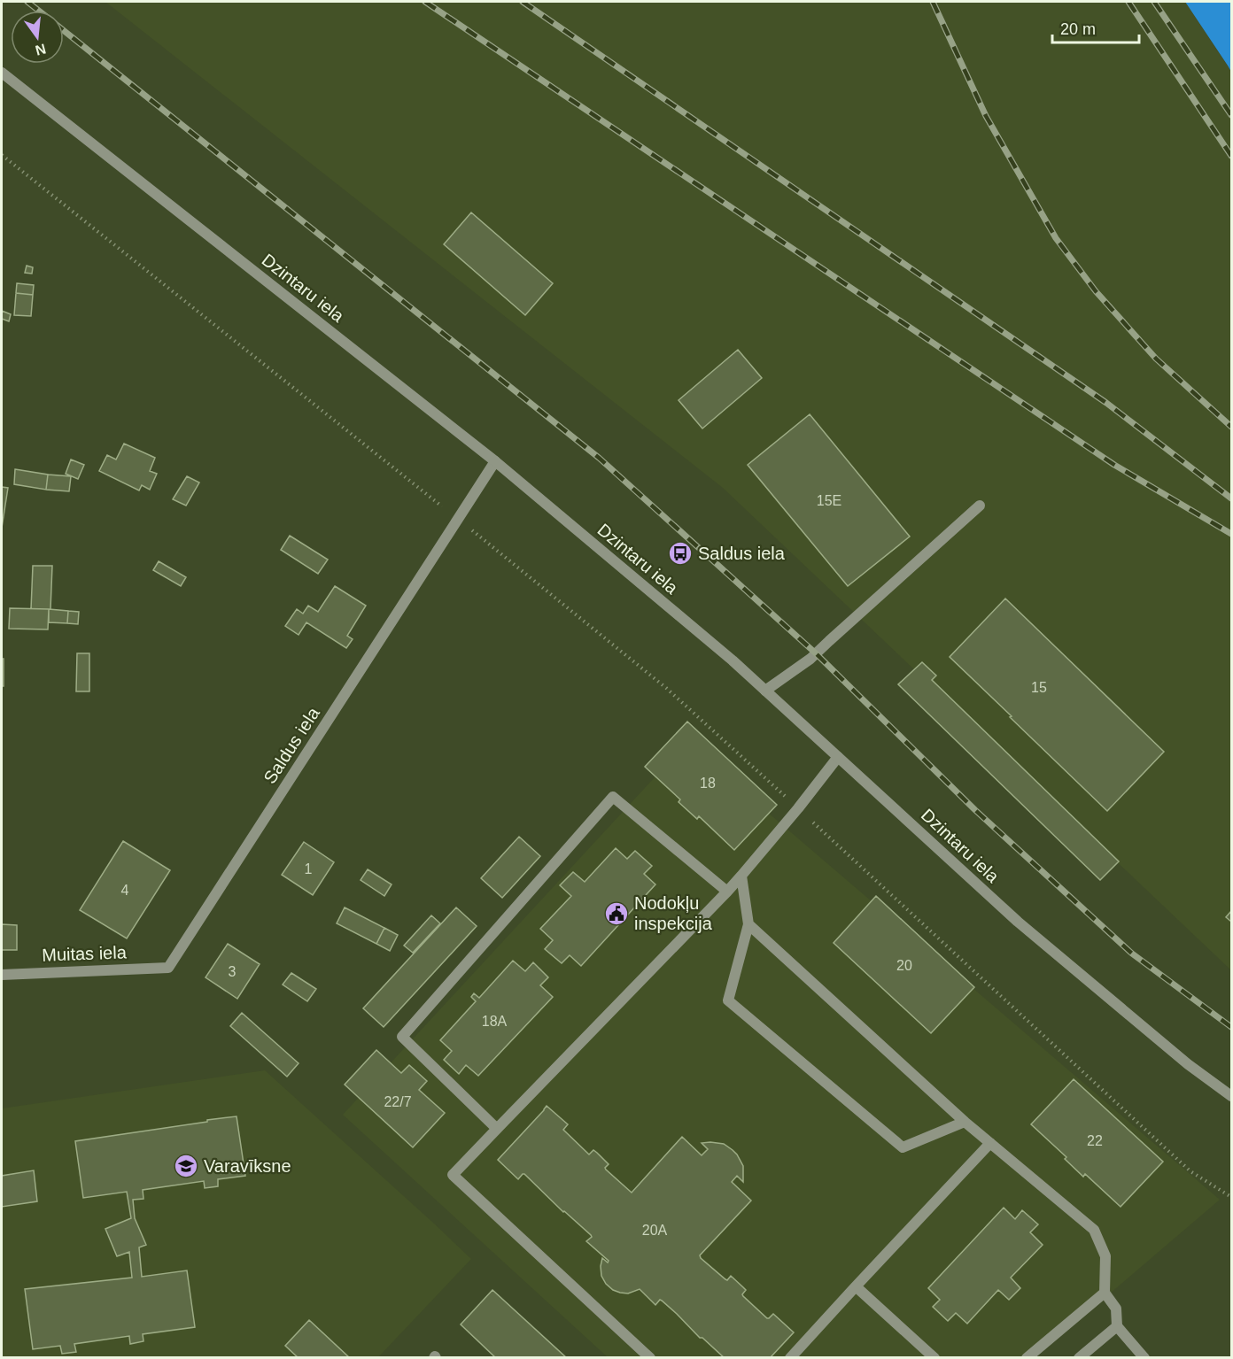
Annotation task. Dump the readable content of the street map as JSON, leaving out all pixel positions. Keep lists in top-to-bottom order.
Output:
{
  "streets": {
    "street": ["Dzintaru iela", "Saldus iela", "Muitas iela"]
  },
  "crossings": [
    ["Dzintaru iela", "Saldus iela"],
    ["Saldus iela", "Muitas iela"]
  ],
  "places": {
    "bus stop": ["Saldus iela"],
    "public building": ["Nodokļu inspekcija"],
    "school or university": ["Varavīksne"]
  },
  "house_numbers": [
    "15E",
    "15",
    "18",
    "1",
    "4",
    "20",
    "3",
    "18A",
    "22/7",
    "22",
    "20A"
  ],
  "scale_bar": "20 m",
  "north": "bottom"
}
